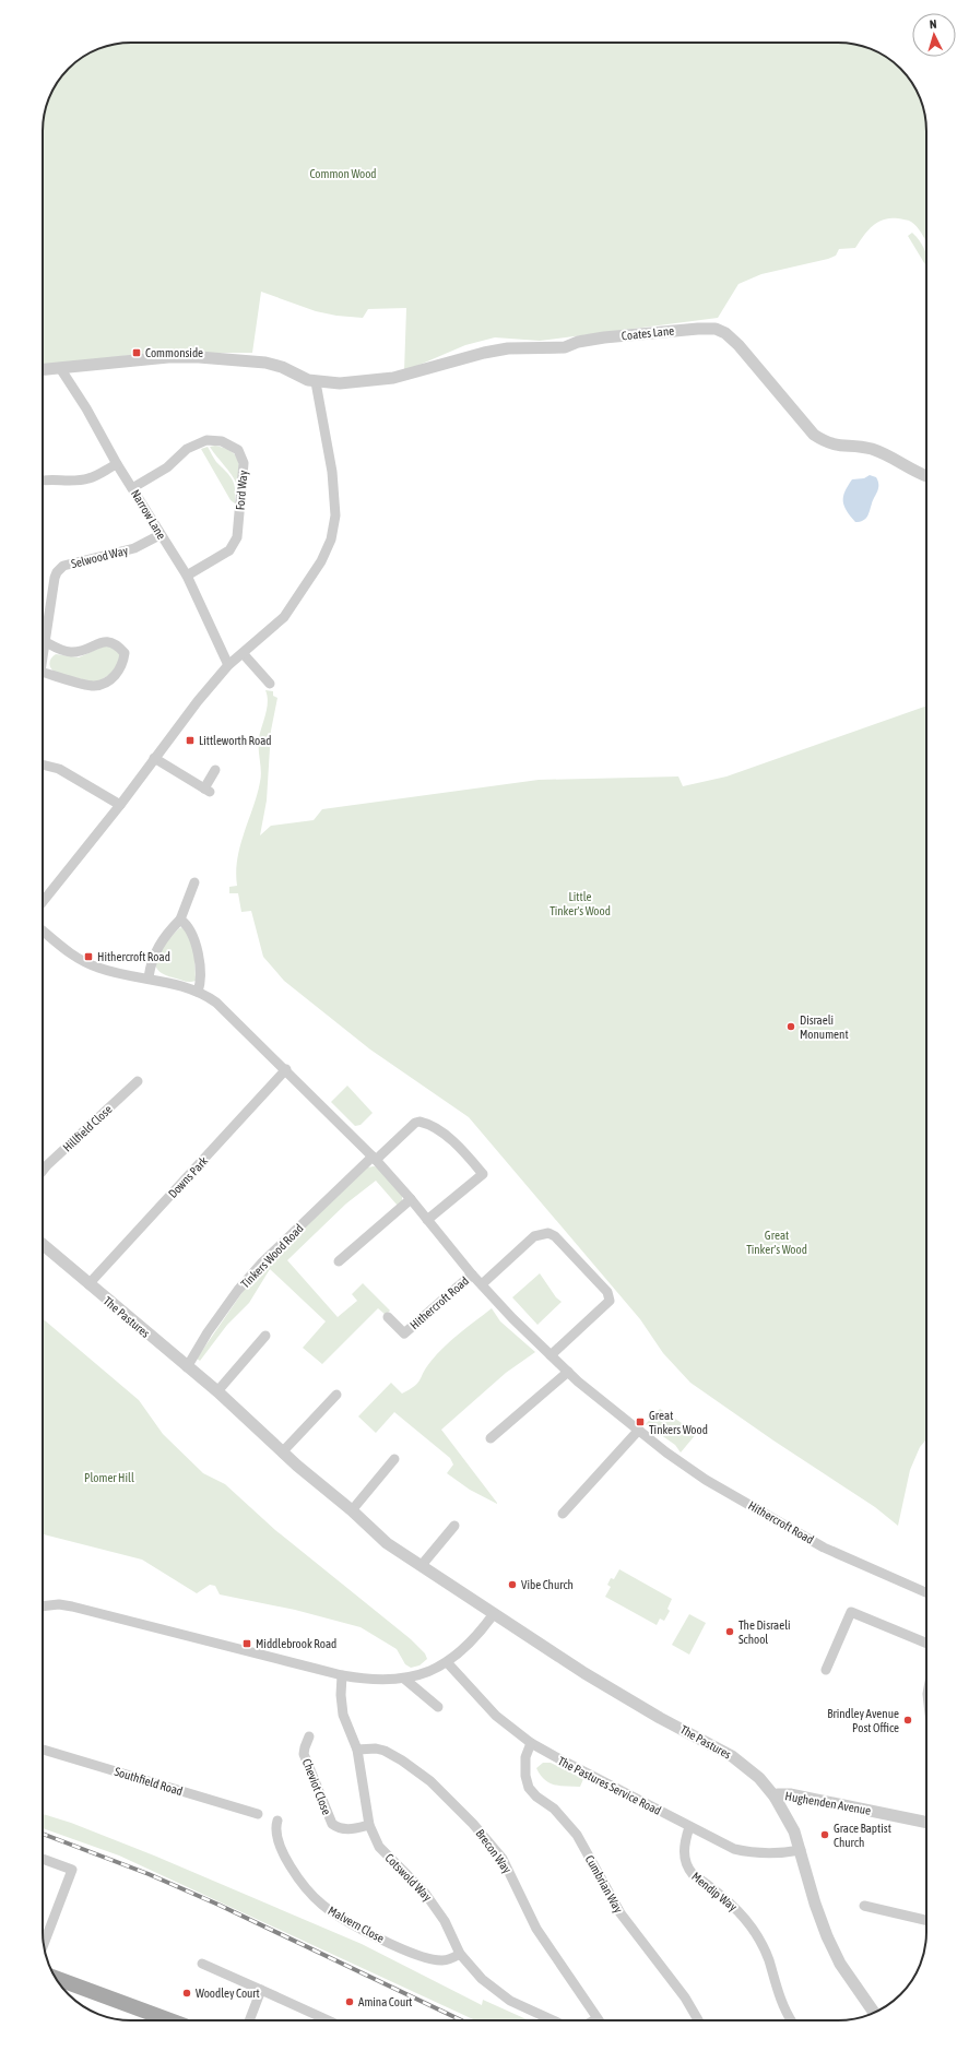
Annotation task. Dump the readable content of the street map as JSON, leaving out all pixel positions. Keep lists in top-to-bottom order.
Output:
{
  "streets": {
    "street": [
      "Coates Lane",
      "Ford Way",
      "Narrow Lane",
      "Selwood Way",
      "Hillfield Close",
      "Downs Park",
      "Tinkers Wood Road",
      "Hithercroft Road",
      "The Pastures",
      "Southfield Road",
      "The Pastures Service Road",
      "Cheviot Close",
      "Hughenden Avenue",
      "Brecon Way",
      "Cotswold Way",
      "Cumbrian Way",
      "Mendip Way",
      "Malvern Close"
    ]
  },
  "crossings": [
    ["Ford Way", "Narrow Lane"],
    ["Narrow Lane", "Selwood Way"],
    ["Downs Park", "Hithercroft Road"],
    ["Downs Park", "The Pastures"],
    ["Tinkers Wood Road", "Hithercroft Road"],
    ["Tinkers Wood Road", "The Pastures"],
    ["The Pastures", "The Pastures Service Road"],
    ["The Pastures", "Hughenden Avenue"],
    ["The Pastures Service Road", "Cumbrian Way"],
    ["The Pastures Service Road", "Mendip Way"],
    ["Cheviot Close", "Cotswold Way"],
    ["Brecon Way", "Cotswold Way"],
    ["Cotswold Way", "Malvern Close"]
  ],
  "parks": [
    "Common Wood",
    "Little Tinker's Wood",
    "Great Tinker's Wood",
    "Plomer Hill"
  ],
  "places": {
    "transit": [
      "Commonside",
      "Littleworth Road",
      "Hithercroft Road",
      "Great Tinkers Wood",
      "Middlebrook Road"
    ],
    "other": [
      "Disraeli Monument",
      "Vibe Church",
      "The Disraeli School",
      "Brindley Avenue Post Office",
      "Grace Baptist Church",
      "Woodley Court",
      "Amina Court"
    ]
  },
  "north": "top"
}
